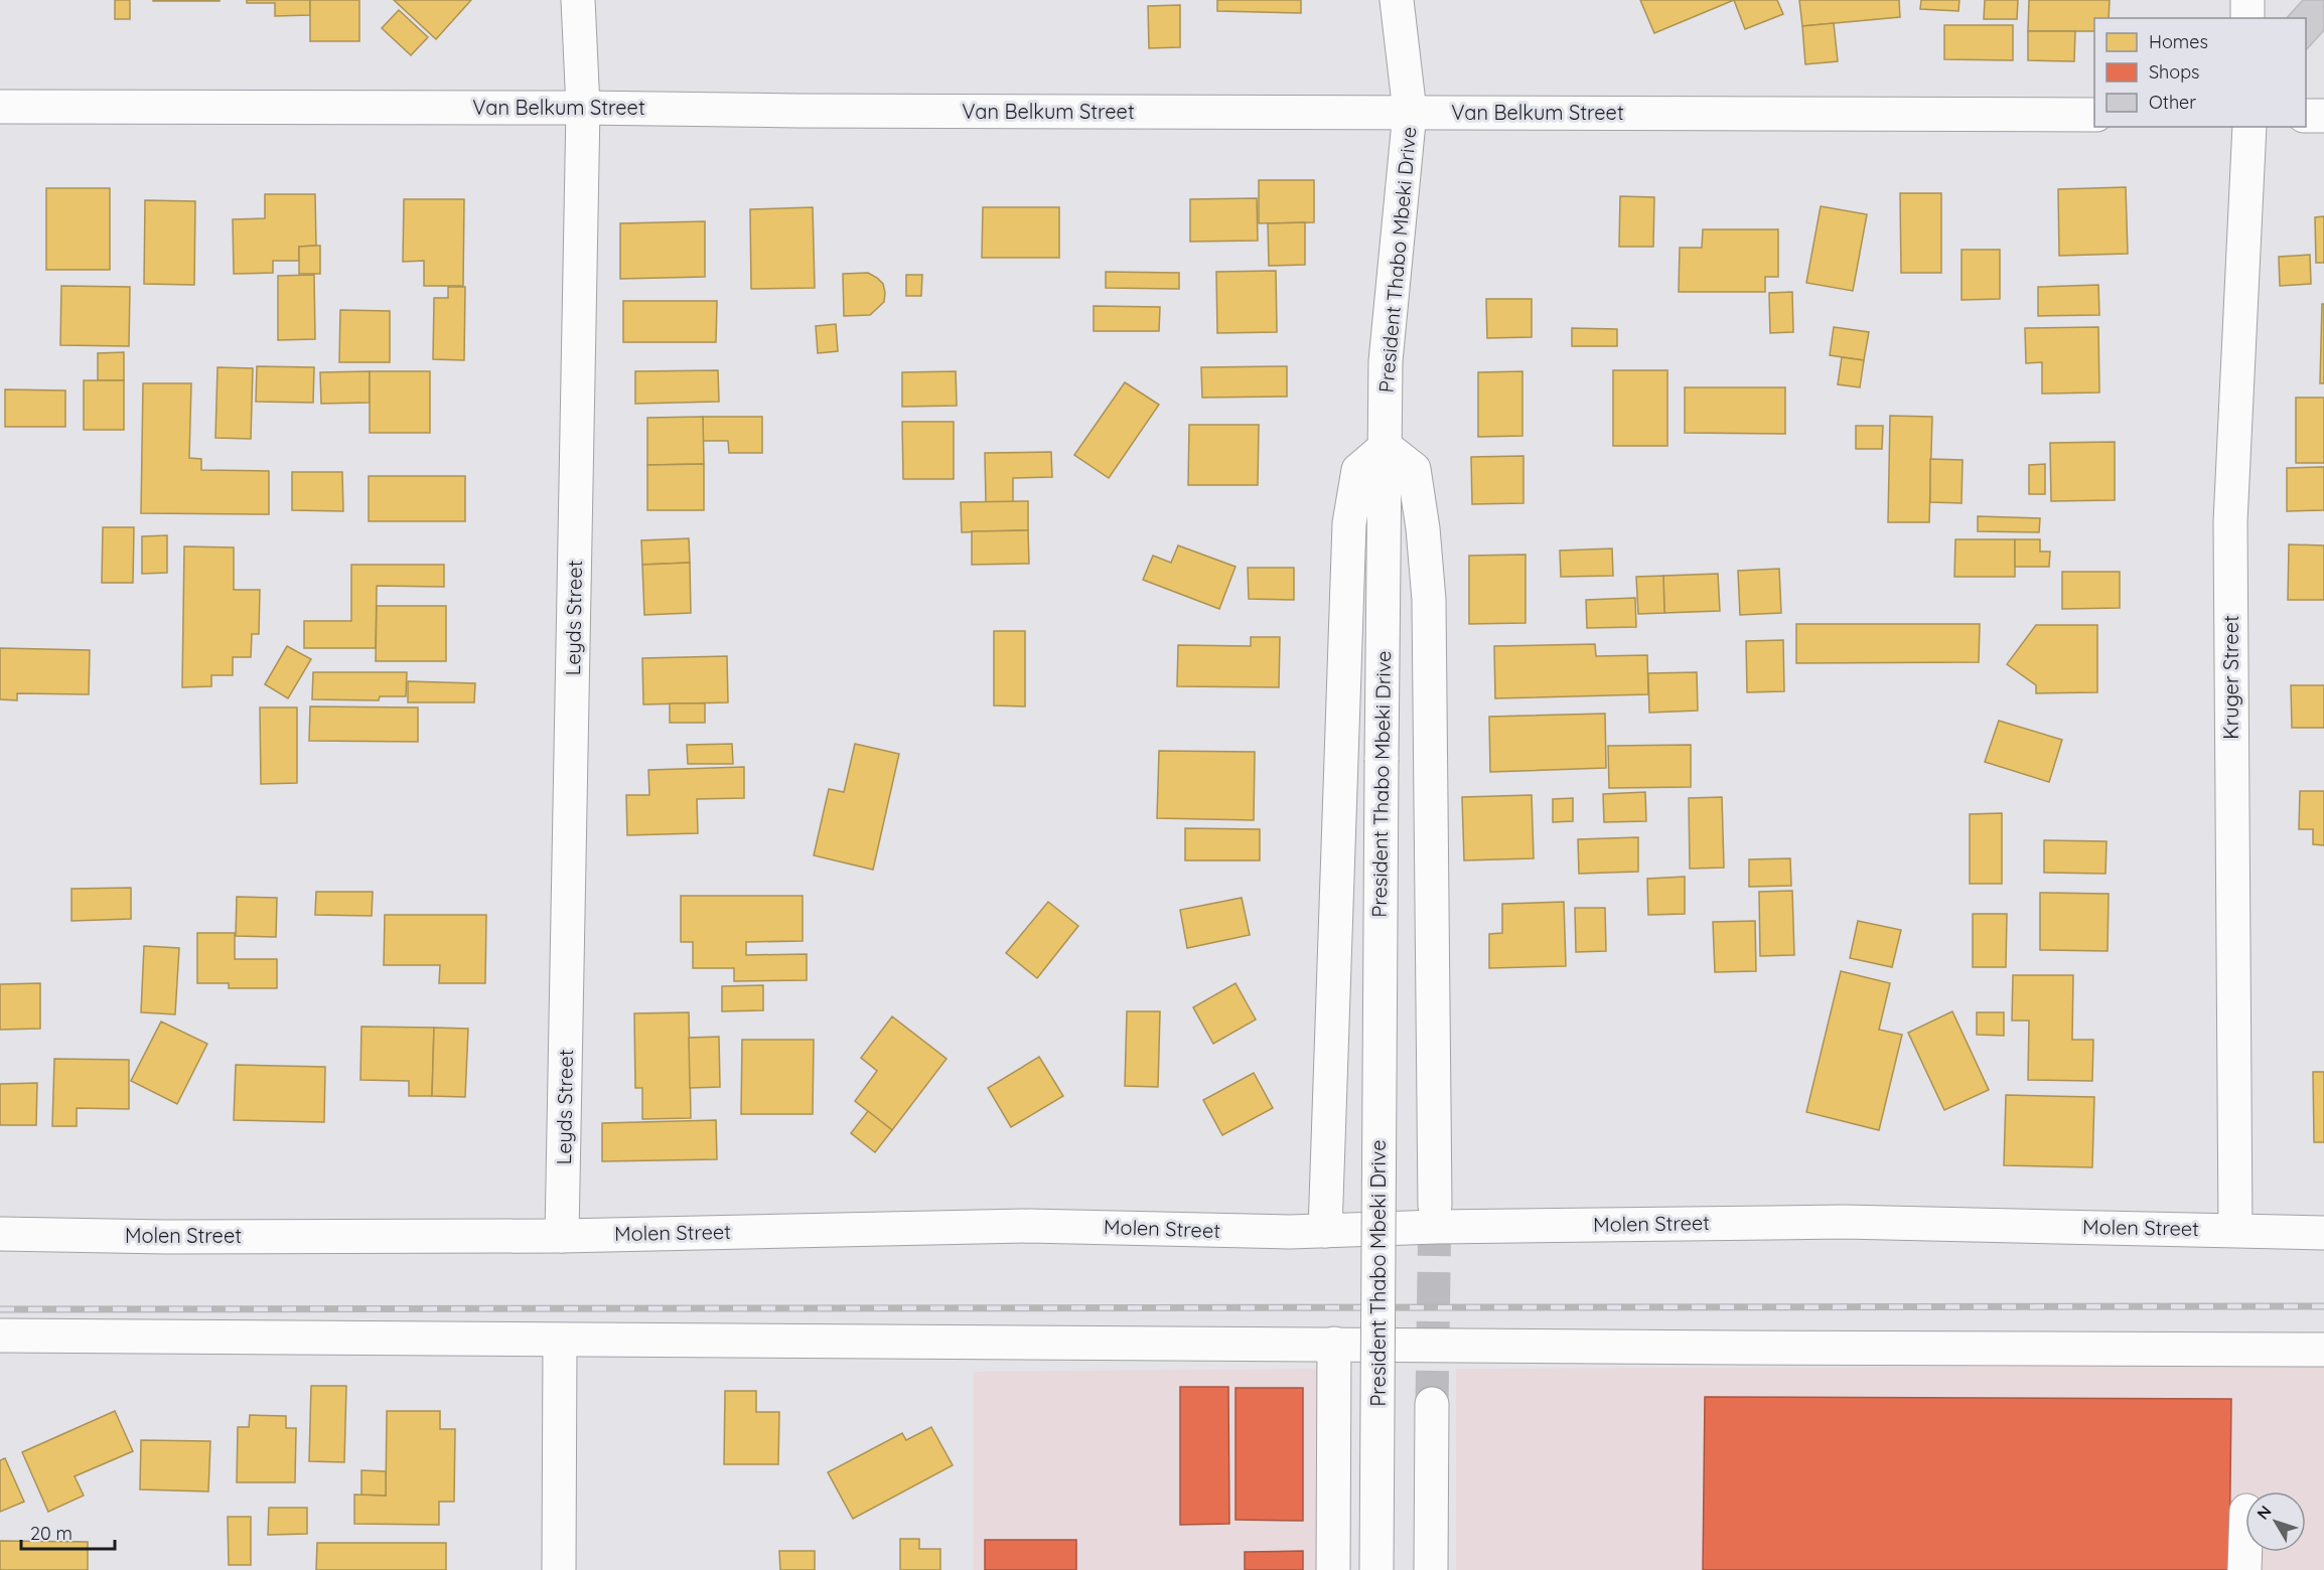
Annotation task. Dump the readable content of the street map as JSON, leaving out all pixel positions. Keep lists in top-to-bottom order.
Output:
{
  "streets": {
    "street": [
      "Van Belkum Street",
      "President Thabo Mbeki Drive",
      "Leyds Street",
      "Kruger Street",
      "Molen Street"
    ]
  },
  "crossings": [
    ["Van Belkum Street", "President Thabo Mbeki Drive"],
    ["Van Belkum Street", "Leyds Street"],
    ["Leyds Street", "Molen Street"],
    ["Kruger Street", "Molen Street"]
  ],
  "legend": ["Homes", "Shops", "Other"],
  "scale_bar": "20 m",
  "north": "top left"
}
